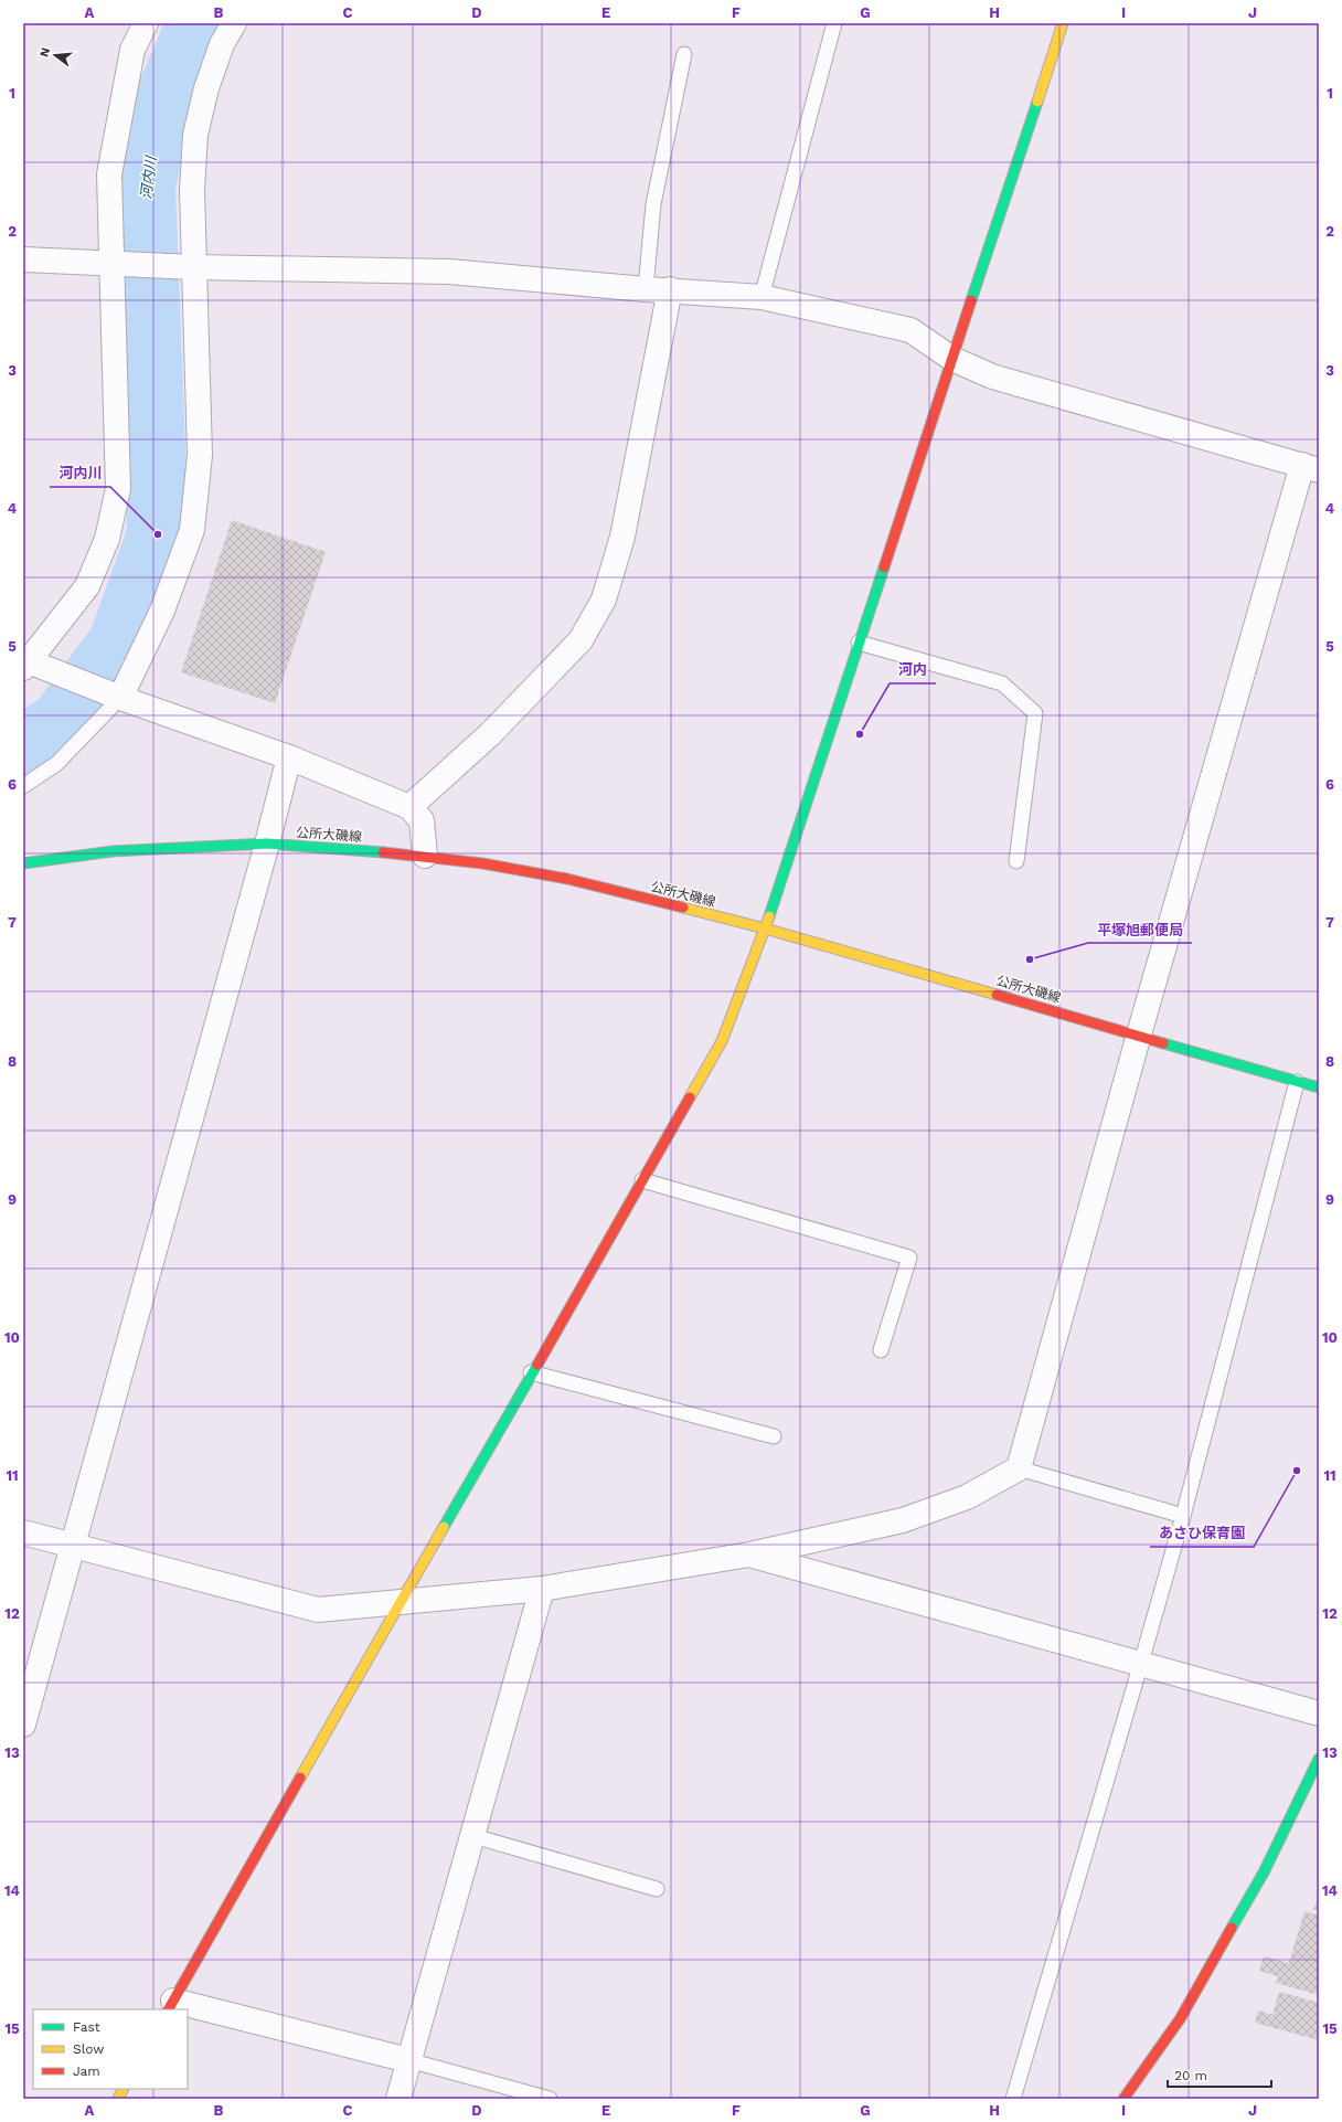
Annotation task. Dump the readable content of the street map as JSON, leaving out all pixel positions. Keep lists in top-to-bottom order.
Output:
{
  "streets": {
    "street": ["公所大磯線"]
  },
  "water": ["河内川"],
  "places": [
    "河内川",
    "河内",
    "平塚旭郵便局",
    "あさひ保育園"
  ],
  "legend": ["Fast", "Slow", "Jam"],
  "scale_bar": "20 m",
  "north": "left",
  "grid": {
    "columns": [
      "A",
      "B",
      "C",
      "D",
      "E",
      "F",
      "G",
      "H",
      "I",
      "J"
    ],
    "rows": [
      "1",
      "2",
      "3",
      "4",
      "5",
      "6",
      "7",
      "8",
      "9",
      "10",
      "11",
      "12",
      "13",
      "14",
      "15"
    ]
  }
}
